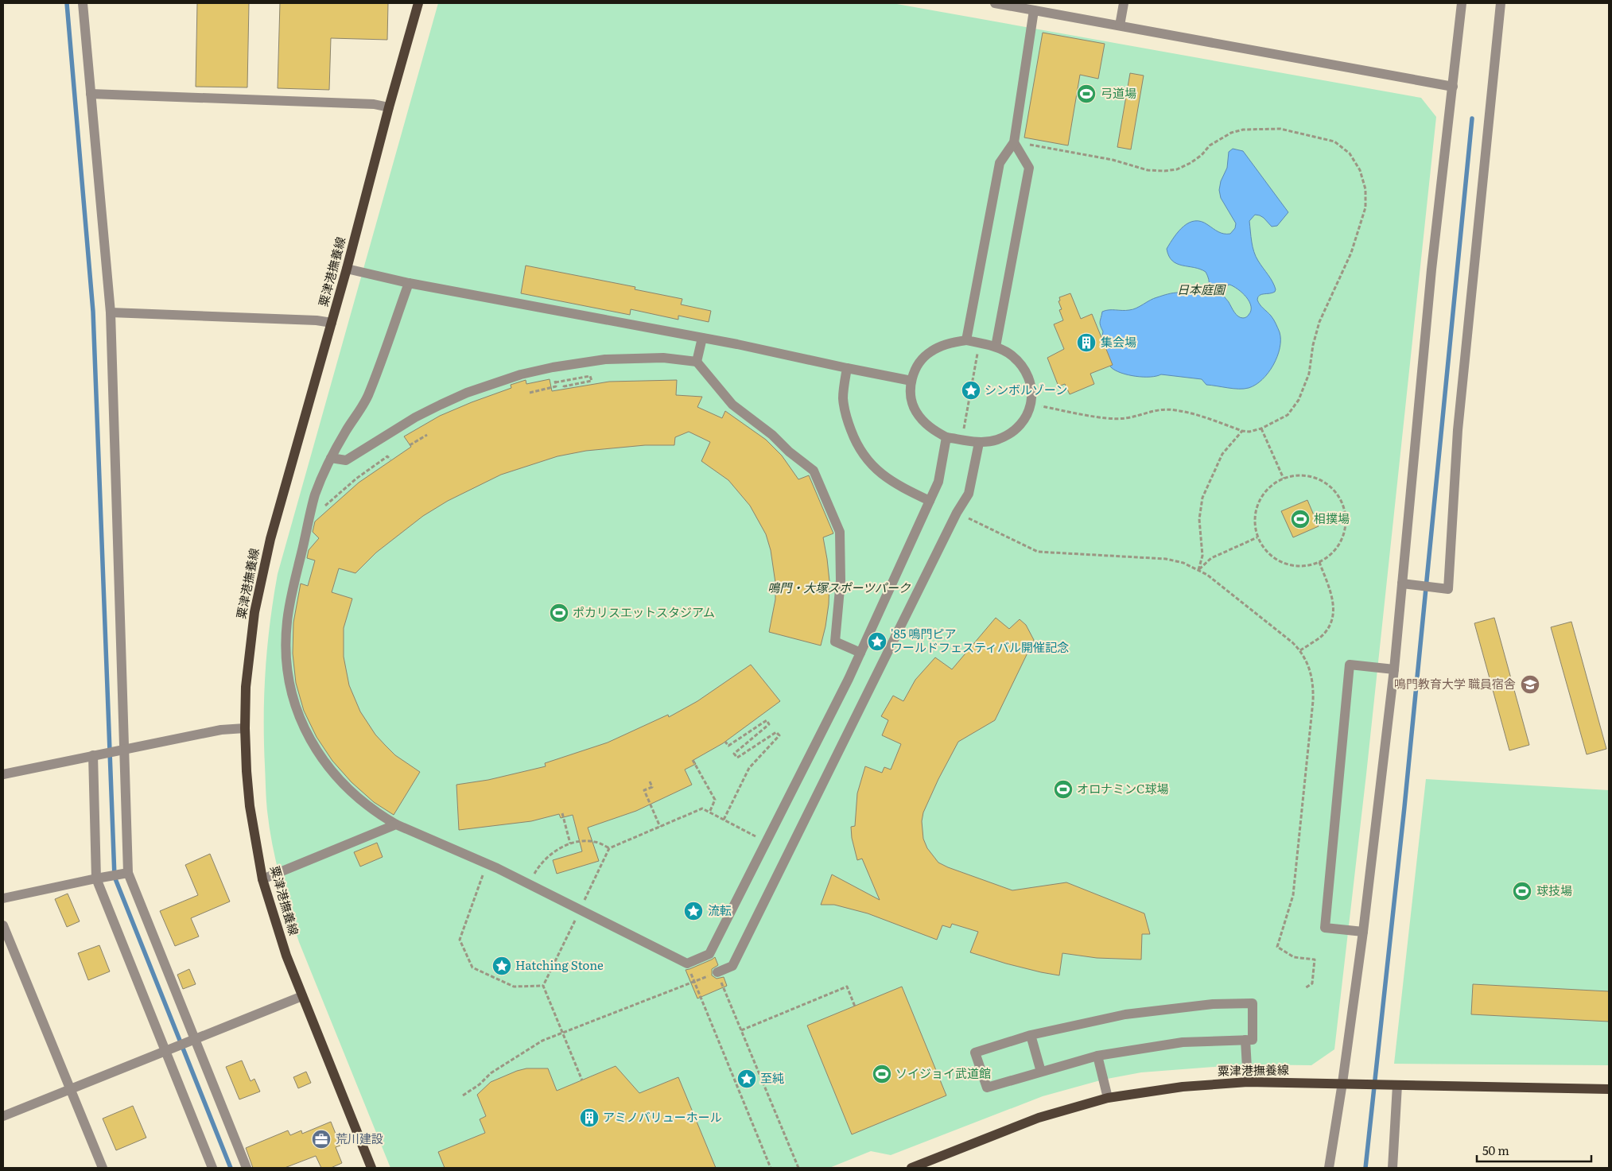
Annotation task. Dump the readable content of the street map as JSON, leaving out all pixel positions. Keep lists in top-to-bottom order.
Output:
{
  "streets": {
    "main road": ["粟津港撫養線"]
  },
  "parks": ["日本庭園", "鳴門・大塚スポーツパーク"],
  "places": {
    "sports": [
      "弓道場",
      "相撲場",
      "ポカリスエットスタジアム",
      "オロナミンC球場",
      "球技場",
      "ソイジョイ武道館"
    ],
    "building": ["集会場", "アミノバリューホール"],
    "place": [
      "シンボルゾーン",
      "'85 鳴門ピア ワールドフェスティバル開催記念",
      "流転",
      "Hatching Stone",
      "至純"
    ],
    "school or university": ["鳴門教育大学 職員宿舎"],
    "office": ["荒川建設"]
  },
  "scale_bar": "50 m"
}
